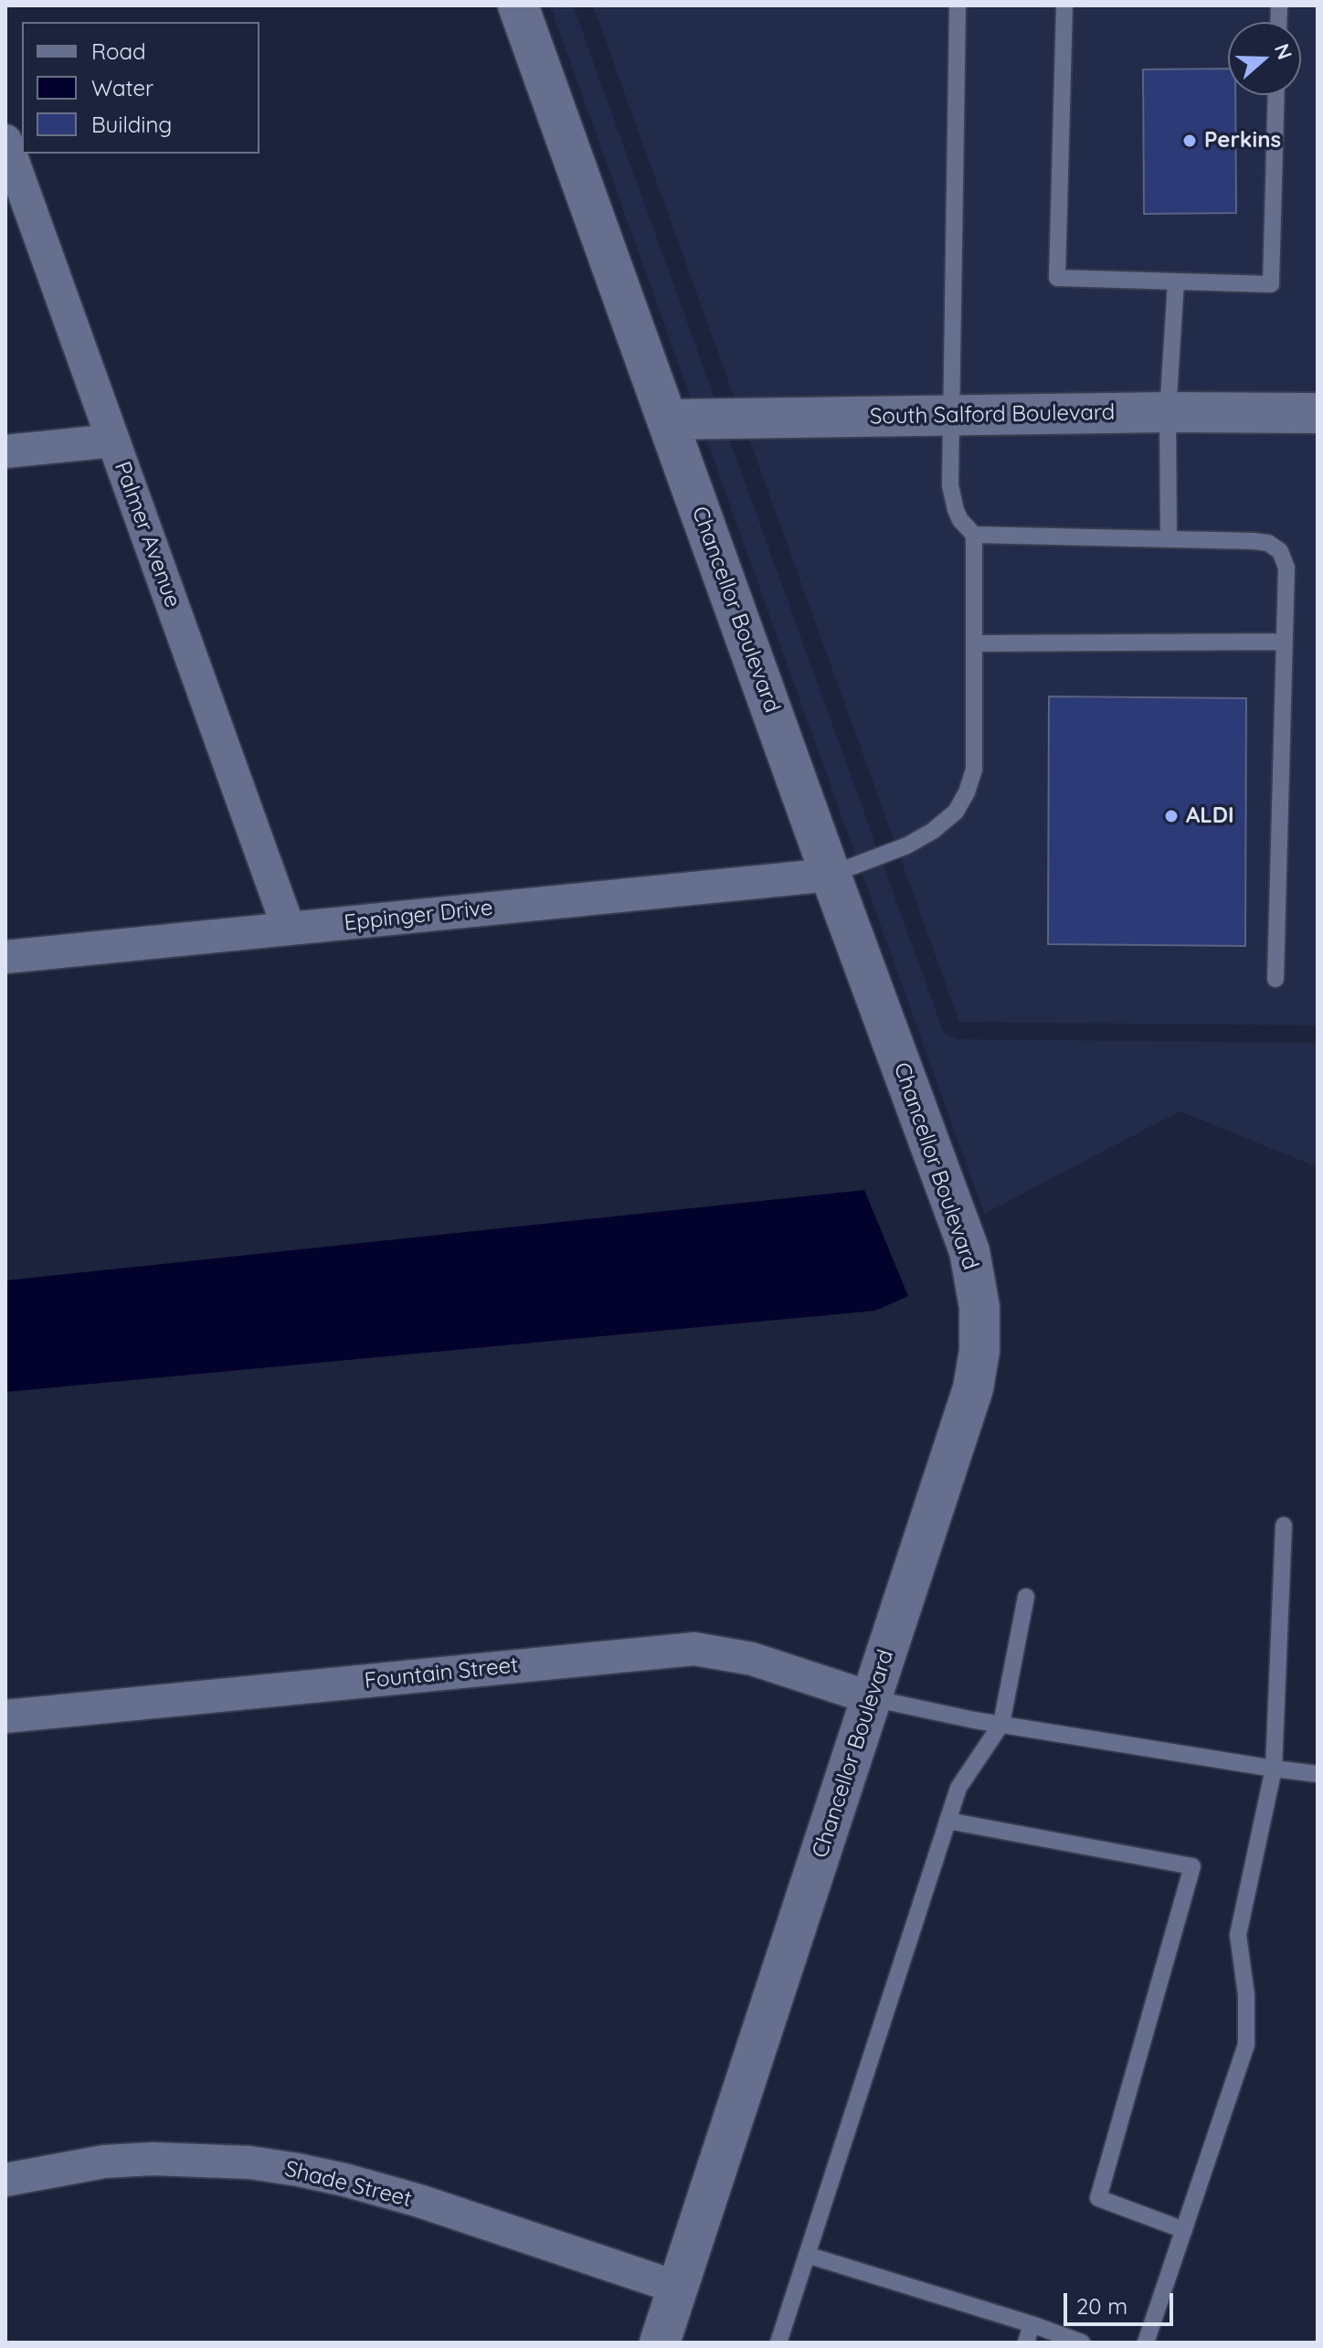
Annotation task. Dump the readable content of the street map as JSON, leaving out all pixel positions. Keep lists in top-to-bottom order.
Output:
{
  "streets": {
    "street": [
      "South Salford Boulevard",
      "Palmer Avenue",
      "Chancellor Boulevard",
      "Eppinger Drive",
      "Fountain Street",
      "Shade Street"
    ]
  },
  "crossings": [
    ["South Salford Boulevard", "Chancellor Boulevard"],
    ["Palmer Avenue", "Eppinger Drive"],
    ["Chancellor Boulevard", "Eppinger Drive"],
    ["Chancellor Boulevard", "Fountain Street"],
    ["Chancellor Boulevard", "Shade Street"]
  ],
  "places": ["Perkins", "ALDI"],
  "legend": ["Road", "Water", "Building"],
  "scale_bar": "20 m",
  "north": "right"
}
